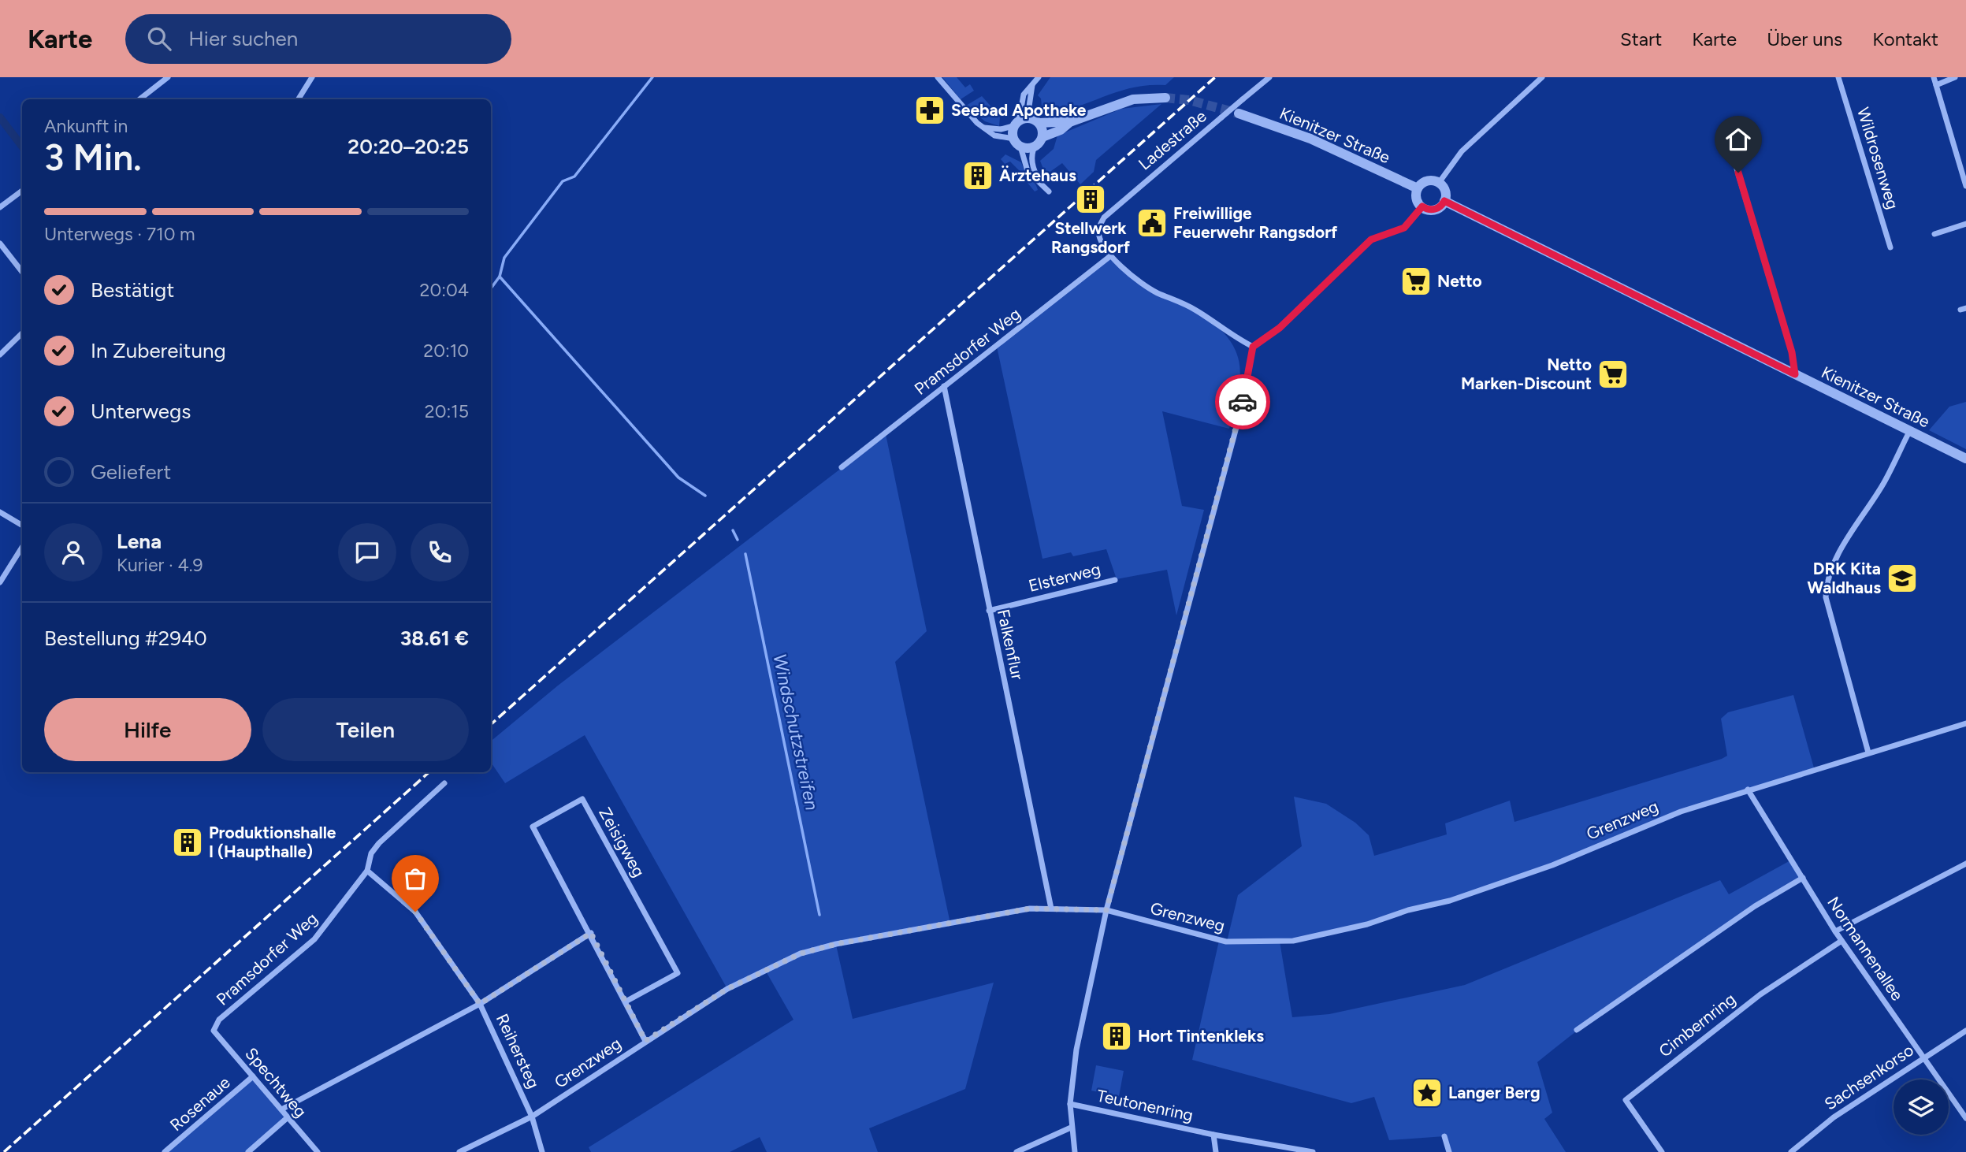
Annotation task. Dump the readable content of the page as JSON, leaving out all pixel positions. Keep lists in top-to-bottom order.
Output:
{
  "streets": {
    "street": [
      "Kienitzer Straße",
      "Ladestraße",
      "Wildrosenweg",
      "Pramsdorfer Weg",
      "Elsterweg",
      "Falkenflur",
      "Grenzweg",
      "Zeisigweg",
      "Normannenallee",
      "Cimbernring",
      "Reihersteg",
      "Sachsenkorso",
      "Spechtweg",
      "Rosenaue",
      "Teutonenring"
    ]
  },
  "crossings": [
    ["Ladestraße", "Pramsdorfer Weg"],
    ["Pramsdorfer Weg", "Falkenflur"],
    ["Pramsdorfer Weg", "Reihersteg"],
    ["Pramsdorfer Weg", "Spechtweg"],
    ["Elsterweg", "Falkenflur"],
    ["Falkenflur", "Grenzweg"],
    ["Grenzweg", "Zeisigweg"],
    ["Grenzweg", "Normannenallee"],
    ["Grenzweg", "Reihersteg"],
    ["Normannenallee", "Cimbernring"],
    ["Normannenallee", "Sachsenkorso"],
    ["Spechtweg", "Rosenaue"]
  ],
  "water": ["Windschutzstreifen"],
  "places": {
    "pharmacy": ["Seebad Apotheke"],
    "building": [
      "Ärztehaus",
      "Stellwerk Rangsdorf",
      "Produktionshalle I (Haupthalle)",
      "Hort Tintenkleks"
    ],
    "public building": ["Freiwillige Feuerwehr Rangsdorf"],
    "supermarket": ["Netto", "Netto Marken-Discount"],
    "school or university": ["DRK Kita Waldhaus"],
    "place": ["Langer Berg"]
  },
  "page": {
    "header": "Karte",
    "search": "Hier suchen",
    "nav": [
      "Start",
      "Karte",
      "Über uns",
      "Kontakt"
    ],
    "heading": ["3 Min.", "Ankunft in", "20:20–20:25"],
    "panel": [
      "Lena",
      "Kurier · 4.9",
      "Bestellung #2940",
      "38.61 €"
    ],
    "bar": "Unterwegs · 710 m",
    "list": [
      ["Bestätigt", "20:04"],
      ["In Zubereitung", "20:10"],
      ["Unterwegs", "20:15"],
      "Geliefert"
    ],
    "buttons": ["Hilfe", "Teilen"]
  }
}
